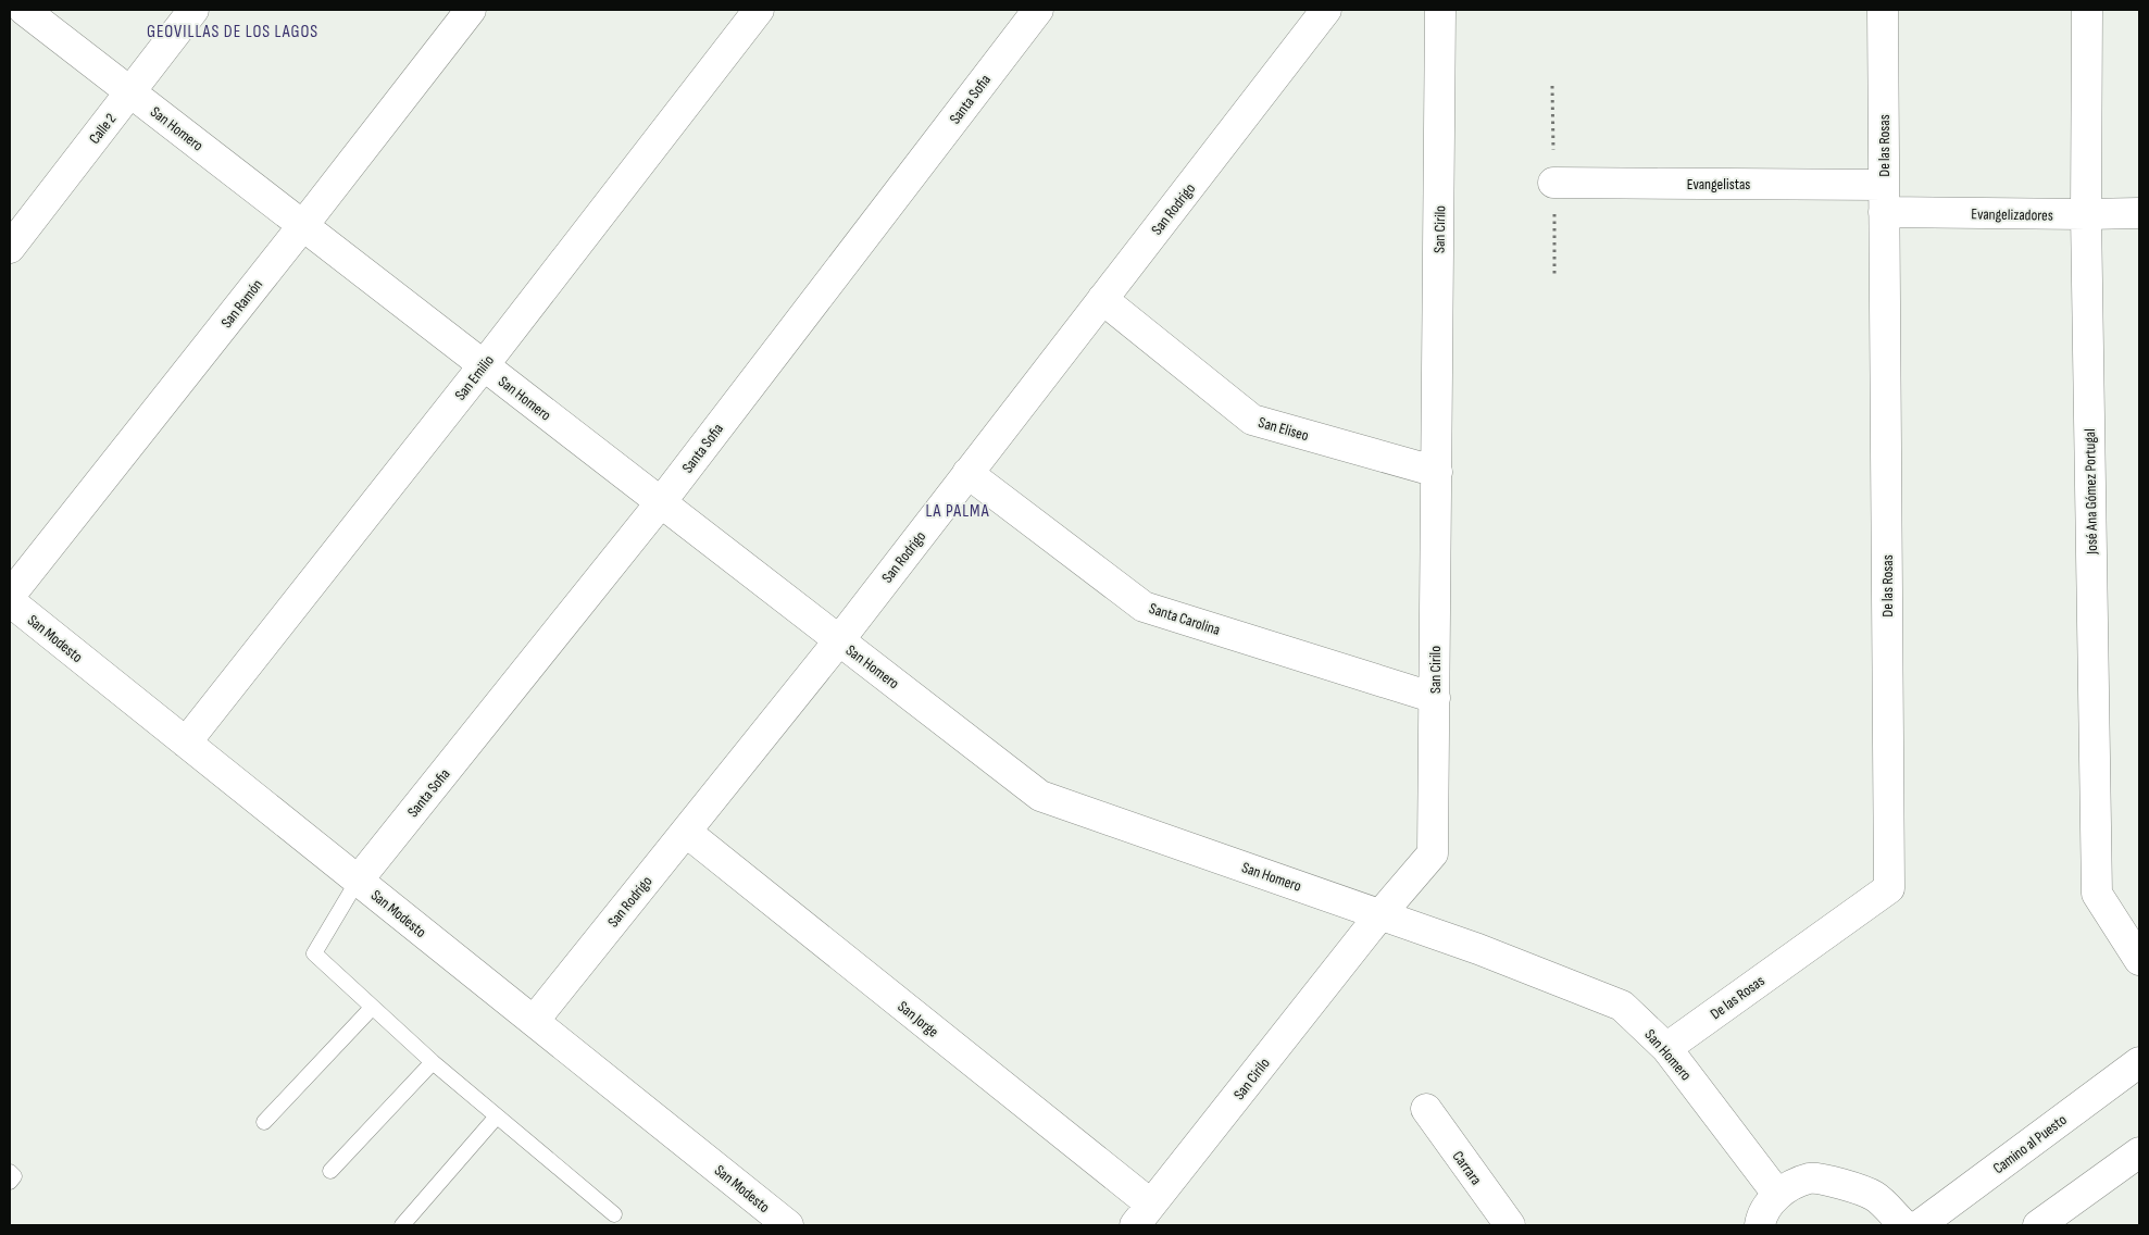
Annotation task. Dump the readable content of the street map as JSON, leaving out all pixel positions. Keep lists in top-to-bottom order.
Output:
{
  "streets": {
    "street": [
      "Santa Sofia",
      "Calle 2",
      "San Homero",
      "De las Rosas",
      "Evangelistas",
      "San Rodrigo",
      "Evangelizadores",
      "San Cirilo",
      "San Ramón",
      "San Emilio",
      "San Eliseo",
      "José Ana Gómez Portugal",
      "Santa Carolina",
      "San Modesto",
      "San Jorge",
      "Camino al Puesto",
      "Carrara"
    ]
  },
  "crossings": [
    ["Santa Sofia", "San Homero"],
    ["Santa Sofia", "San Modesto"],
    ["Calle 2", "San Homero"],
    ["San Homero", "De las Rosas"],
    ["San Homero", "San Rodrigo"],
    ["San Homero", "San Cirilo"],
    ["San Homero", "San Ramón"],
    ["San Homero", "San Emilio"],
    ["De las Rosas", "Evangelistas"],
    ["De las Rosas", "Evangelizadores"],
    ["Evangelistas", "Evangelizadores"],
    ["San Rodrigo", "San Eliseo"],
    ["San Rodrigo", "Santa Carolina"],
    ["San Rodrigo", "San Modesto"],
    ["San Rodrigo", "San Jorge"],
    ["Evangelizadores", "José Ana Gómez Portugal"],
    ["San Cirilo", "San Eliseo"],
    ["San Cirilo", "Santa Carolina"],
    ["San Cirilo", "San Jorge"],
    ["San Emilio", "San Modesto"]
  ],
  "districts": ["GEOVILLAS DE LOS LAGOS", "LA PALMA"]
}
